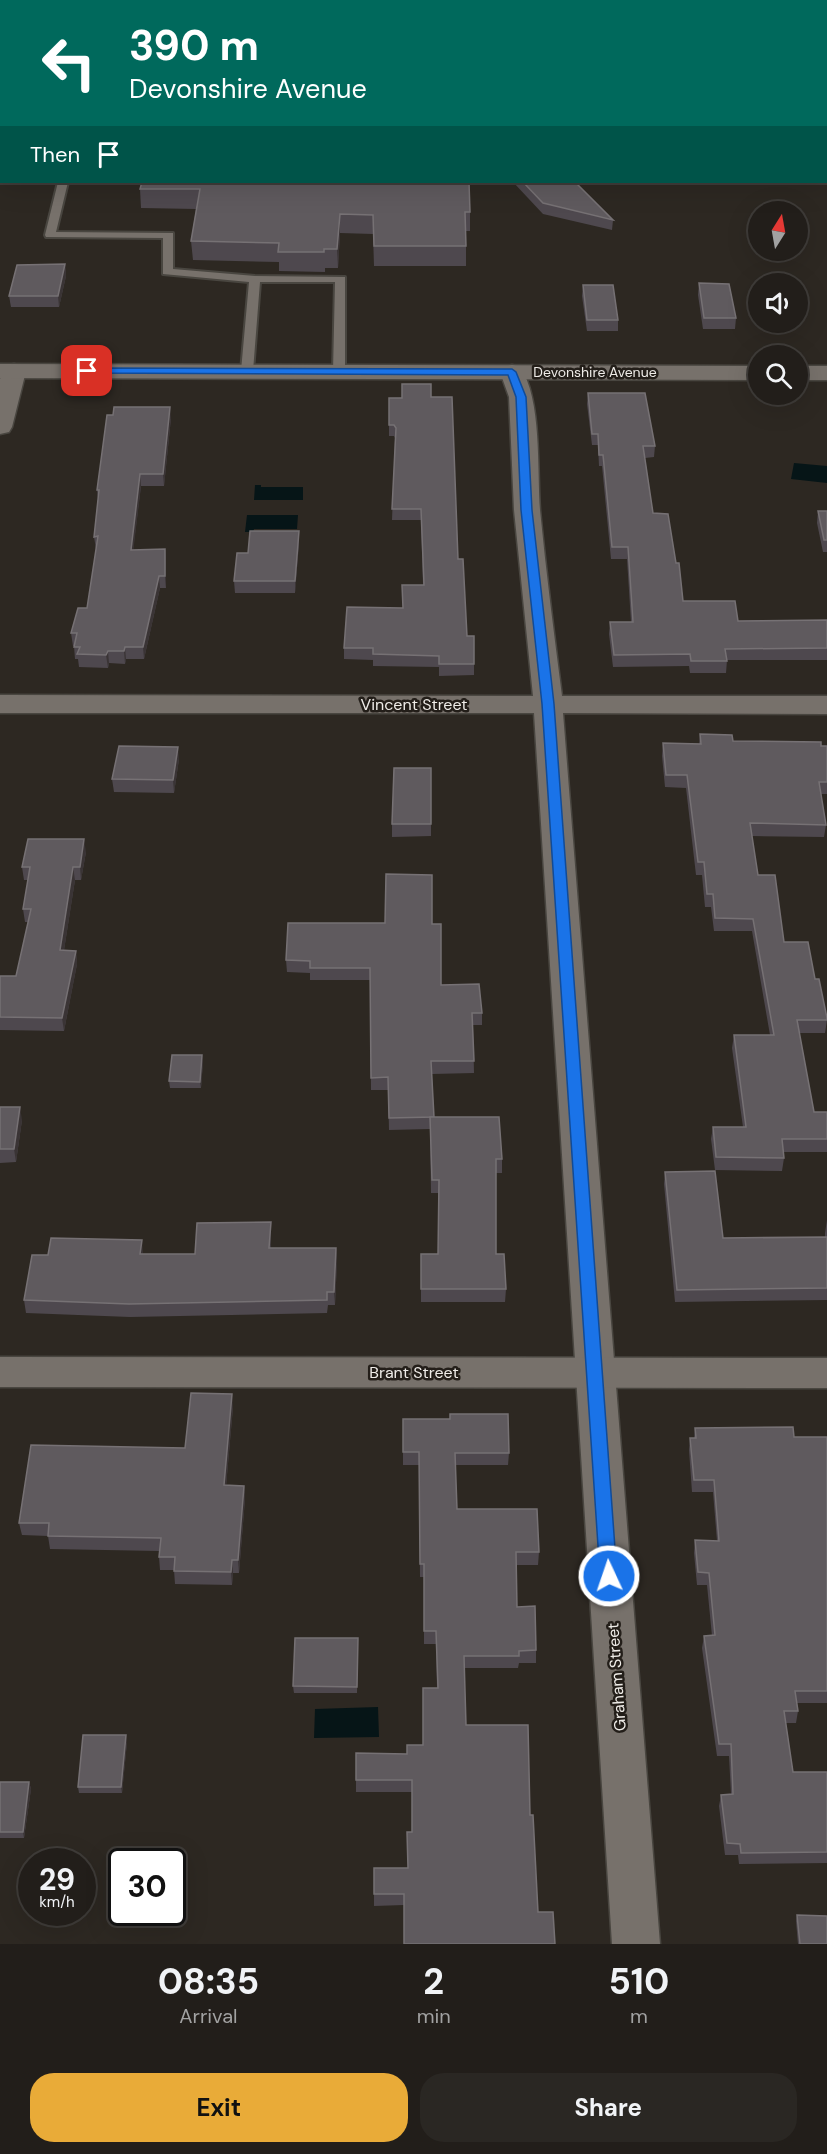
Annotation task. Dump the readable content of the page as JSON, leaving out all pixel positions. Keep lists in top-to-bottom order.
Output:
{
  "streets": {
    "street": [
      "Devonshire Avenue",
      "Vincent Street",
      "Brant Street",
      "Graham Street"
    ]
  },
  "crossings": [
    ["Devonshire Avenue", "Graham Street"],
    ["Vincent Street", "Graham Street"],
    ["Brant Street", "Graham Street"]
  ],
  "north": "top",
  "page": {
    "turn": ["390 m", "Devonshire Avenue"],
    "then": "Then",
    "speed": "29 km/h",
    "limit": "30",
    "eta": [
      "08:35",
      "Arrival",
      "2",
      "min",
      "510",
      "m"
    ],
    "buttons": ["Exit", "Share"]
  }
}
